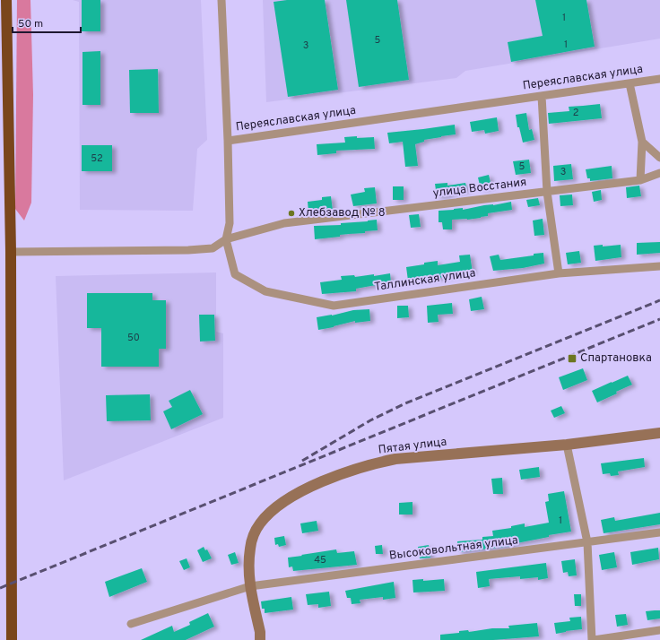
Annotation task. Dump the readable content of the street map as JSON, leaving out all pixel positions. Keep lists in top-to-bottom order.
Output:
{
  "streets": {
    "street": [
      "Переяславская улица",
      "улица Восстания",
      "Таллинская улица",
      "Пятая улица",
      "Высоковольтная улица"
    ]
  },
  "crossings": [
    ["Переяславская улица", "улица Восстания"],
    ["Переяславская улица", "Таллинская улица"],
    ["улица Восстания", "Таллинская улица"],
    ["Пятая улица", "Высоковольтная улица"]
  ],
  "places": {
    "other": ["Хлебзавод № 8"],
    "transit": ["Спартановка"]
  },
  "house_numbers": [
    "1",
    "5",
    "1",
    "3",
    "2",
    "52",
    "5",
    "3",
    "50",
    "1",
    "45"
  ],
  "scale_bar": "50 m"
}
